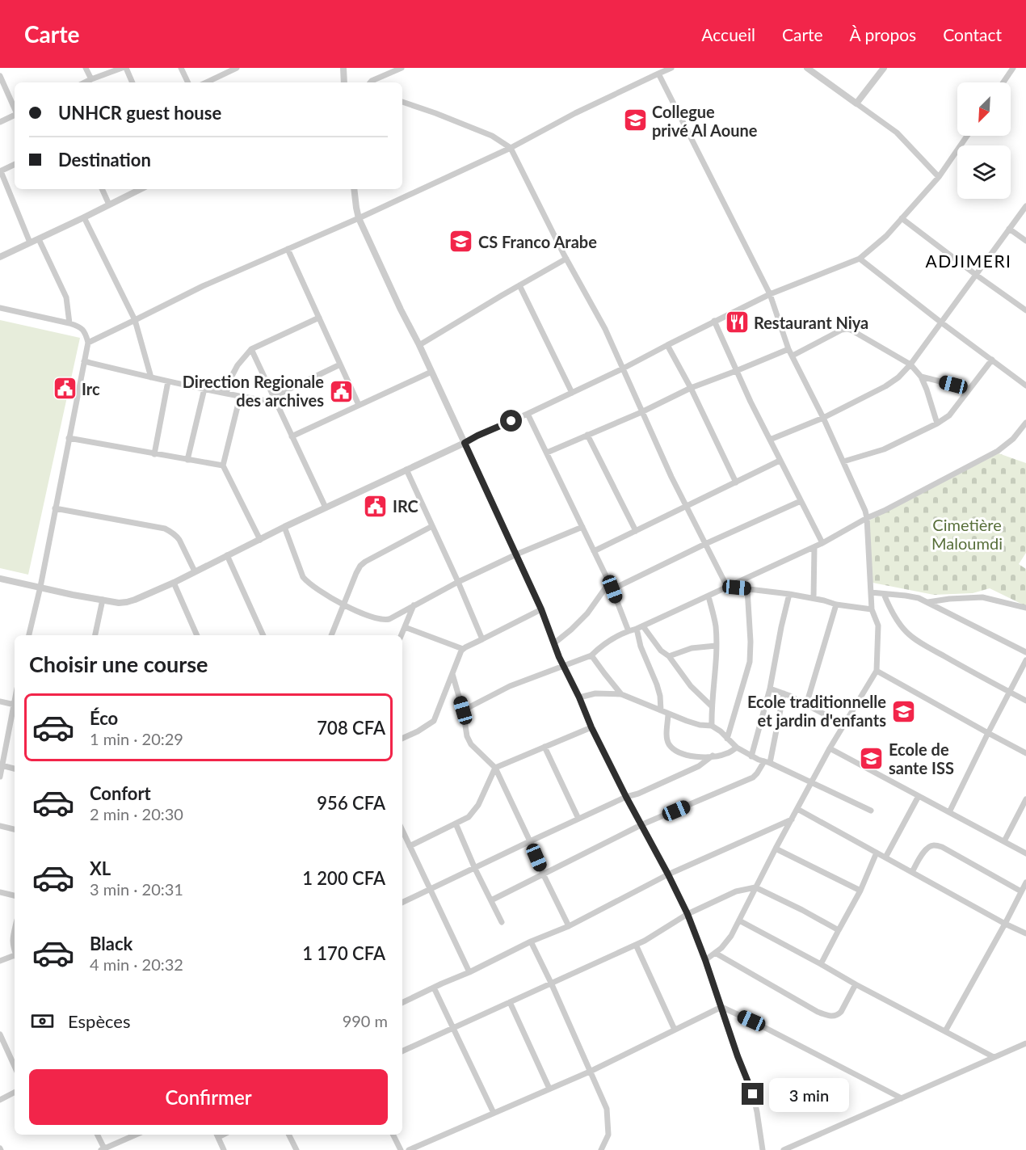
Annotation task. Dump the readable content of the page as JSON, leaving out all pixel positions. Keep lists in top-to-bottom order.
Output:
{
  "districts": ["ADJIMERI"],
  "parks": ["Cimetière Maloumdi"],
  "places": {
    "school or university": [
      "Collegue privé Al Aoune",
      "CS Franco Arabe",
      "Ecole traditionnelle et jardin d'enfants",
      "Ecole de sante ISS"
    ],
    "restaurant": ["Restaurant Niya"],
    "public building": ["Irc", "Direction Regionale des archives", "IRC"]
  },
  "north": "bottom left",
  "page": {
    "header": "Carte",
    "nav": [
      "Accueil",
      "Carte",
      "À propos",
      "Contact"
    ],
    "banner": ["UNHCR guest house", "Destination"],
    "heading": "Choisir une course",
    "list": [
      {
        "name": "Éco",
        "note": "1 min · 20:29",
        "value": "708 CFA"
      },
      {
        "name": "Confort",
        "note": "2 min · 20:30",
        "value": "956 CFA"
      },
      {
        "name": "XL",
        "note": "3 min · 20:31",
        "value": "1 200 CFA"
      },
      {
        "name": "Black",
        "note": "4 min · 20:32",
        "value": "1 170 CFA"
      }
    ],
    "pay": ["Espèces", "990 m"],
    "buttons": "Confirmer",
    "bubble": "3 min"
  }
}
